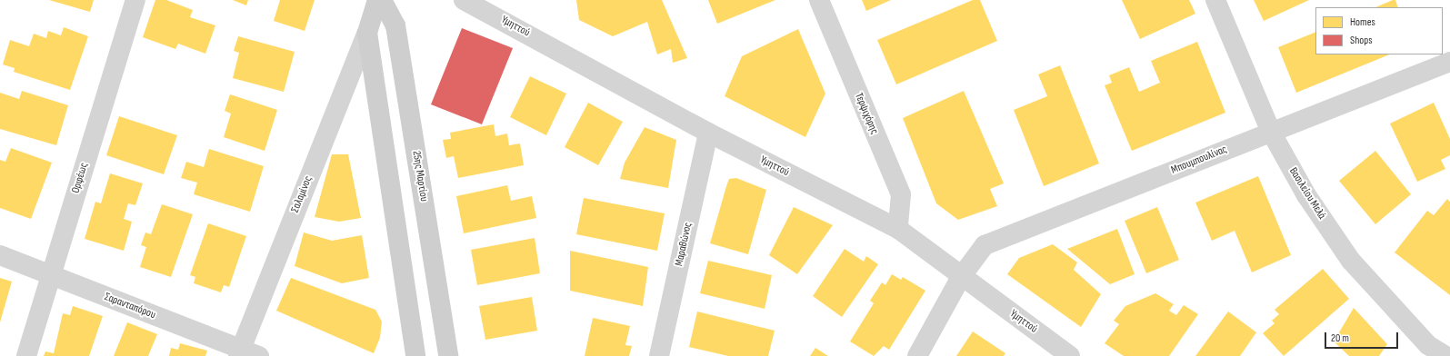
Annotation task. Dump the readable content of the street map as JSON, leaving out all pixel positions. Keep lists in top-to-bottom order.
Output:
{
  "streets": {
    "street": [
      "Υμηττού",
      "Τερψιχόρης",
      "Μπουμπουλίνας",
      "25ης Μαρτίου",
      "Ορφέως",
      "Βασιλείου Μελά",
      "Σαλαμίνος",
      "Μαραθώνος",
      "Σαρανταπόρου"
    ]
  },
  "crossings": [
    ["Υμηττού", "Τερψιχόρης"],
    ["Υμηττού", "Μπουμπουλίνας"],
    ["Υμηττού", "Μαραθώνος"],
    ["Μπουμπουλίνας", "Βασιλείου Μελά"],
    ["Ορφέως", "Σαρανταπόρου"],
    ["Σαλαμίνος", "Σαρανταπόρου"]
  ],
  "legend": ["Homes", "Shops"],
  "scale_bar": "20 m"
}
